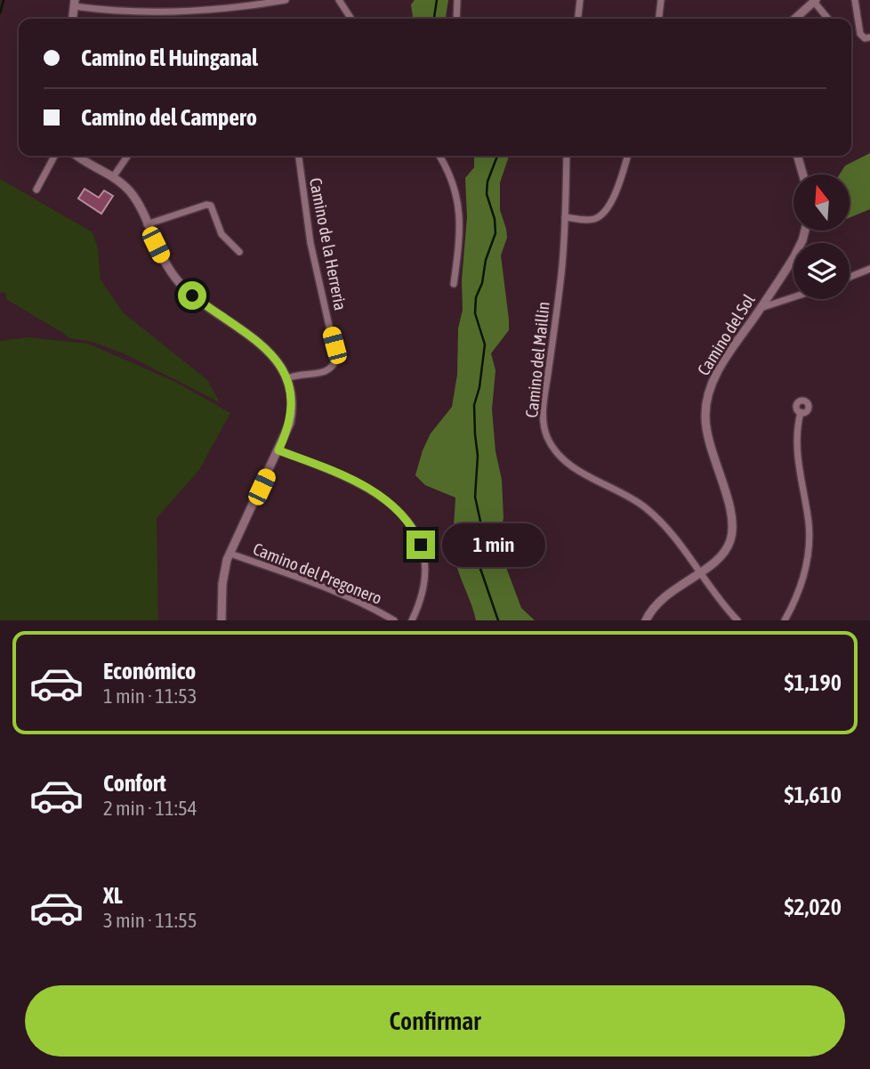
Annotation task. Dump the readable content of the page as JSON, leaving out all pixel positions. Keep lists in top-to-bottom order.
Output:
{
  "streets": {
    "street": [
      "Camino de la Herreria",
      "Camino del Sol",
      "Camino del Maillin",
      "Camino del Pregonero"
    ]
  },
  "crossings": [
    ["Camino del Sol", "Camino del Maillin"]
  ],
  "north": "top",
  "page": {
    "banner": ["Camino El Huinganal", "Camino del Campero"],
    "bubble": "1 min",
    "list": [
      {
        "name": "Económico",
        "note": "1 min · 11:53",
        "value": "$1,190"
      },
      {
        "name": "Confort",
        "note": "2 min · 11:54",
        "value": "$1,610"
      },
      {
        "name": "XL",
        "note": "3 min · 11:55",
        "value": "$2,020"
      }
    ],
    "buttons": "Confirmar"
  }
}
